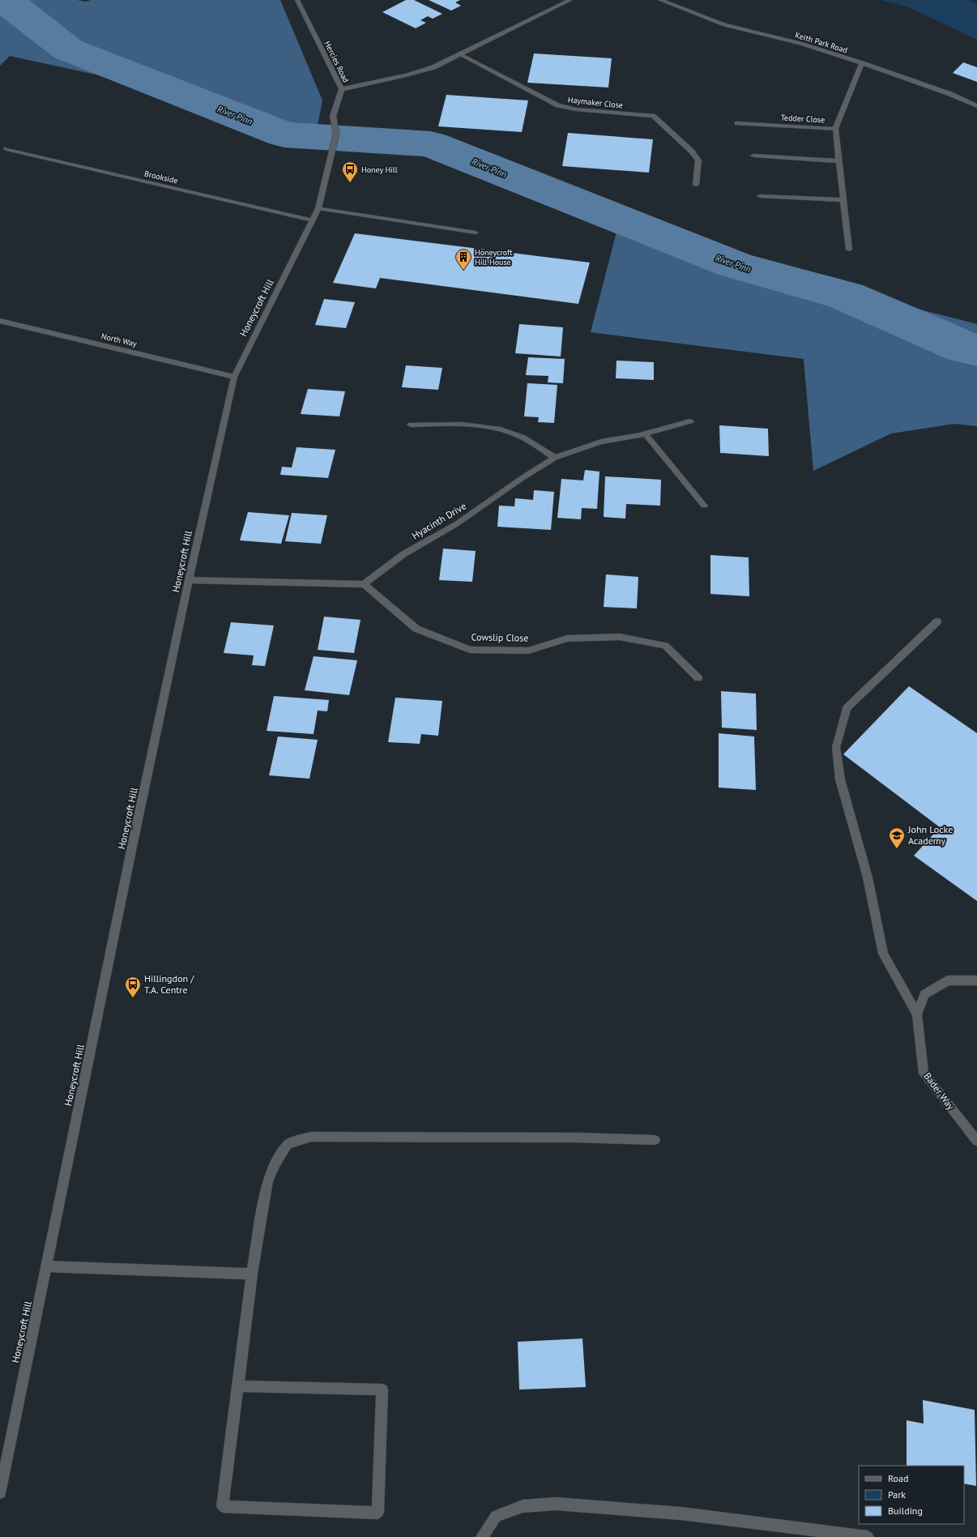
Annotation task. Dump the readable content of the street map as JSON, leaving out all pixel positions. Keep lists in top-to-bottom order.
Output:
{
  "streets": {
    "street": [
      "Keith Park Road",
      "Hercies Road",
      "Haymaker Close",
      "Tedder Close",
      "Brookside",
      "Honeycroft Hill",
      "North Way",
      "Hyacinth Drive",
      "Cowslip Close",
      "Bader Way"
    ]
  },
  "crossings": [
    ["Keith Park Road", "Tedder Close"],
    ["Hercies Road", "Honeycroft Hill"],
    ["Brookside", "Honeycroft Hill"],
    ["Honeycroft Hill", "North Way"],
    ["Hyacinth Drive", "Cowslip Close"]
  ],
  "water": ["River Pinn"],
  "places": {
    "bus stop": ["Honey Hill", "Hillingdon / T.A. Centre"],
    "building": ["Honeycroft Hill House"],
    "school or university": ["John Locke Academy"]
  },
  "legend": ["Road", "Park", "Building"]
}
